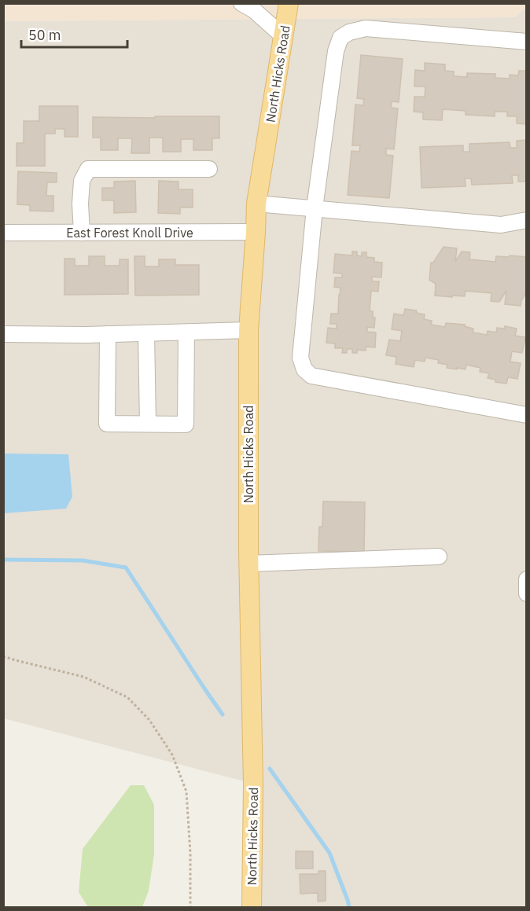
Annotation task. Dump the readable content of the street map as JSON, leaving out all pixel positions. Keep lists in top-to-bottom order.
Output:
{
  "streets": {
    "main road": ["North Hicks Road"],
    "street": ["East Forest Knoll Drive"]
  },
  "crossings": [
    ["North Hicks Road", "East Forest Knoll Drive"]
  ],
  "scale_bar": "50 m"
}
